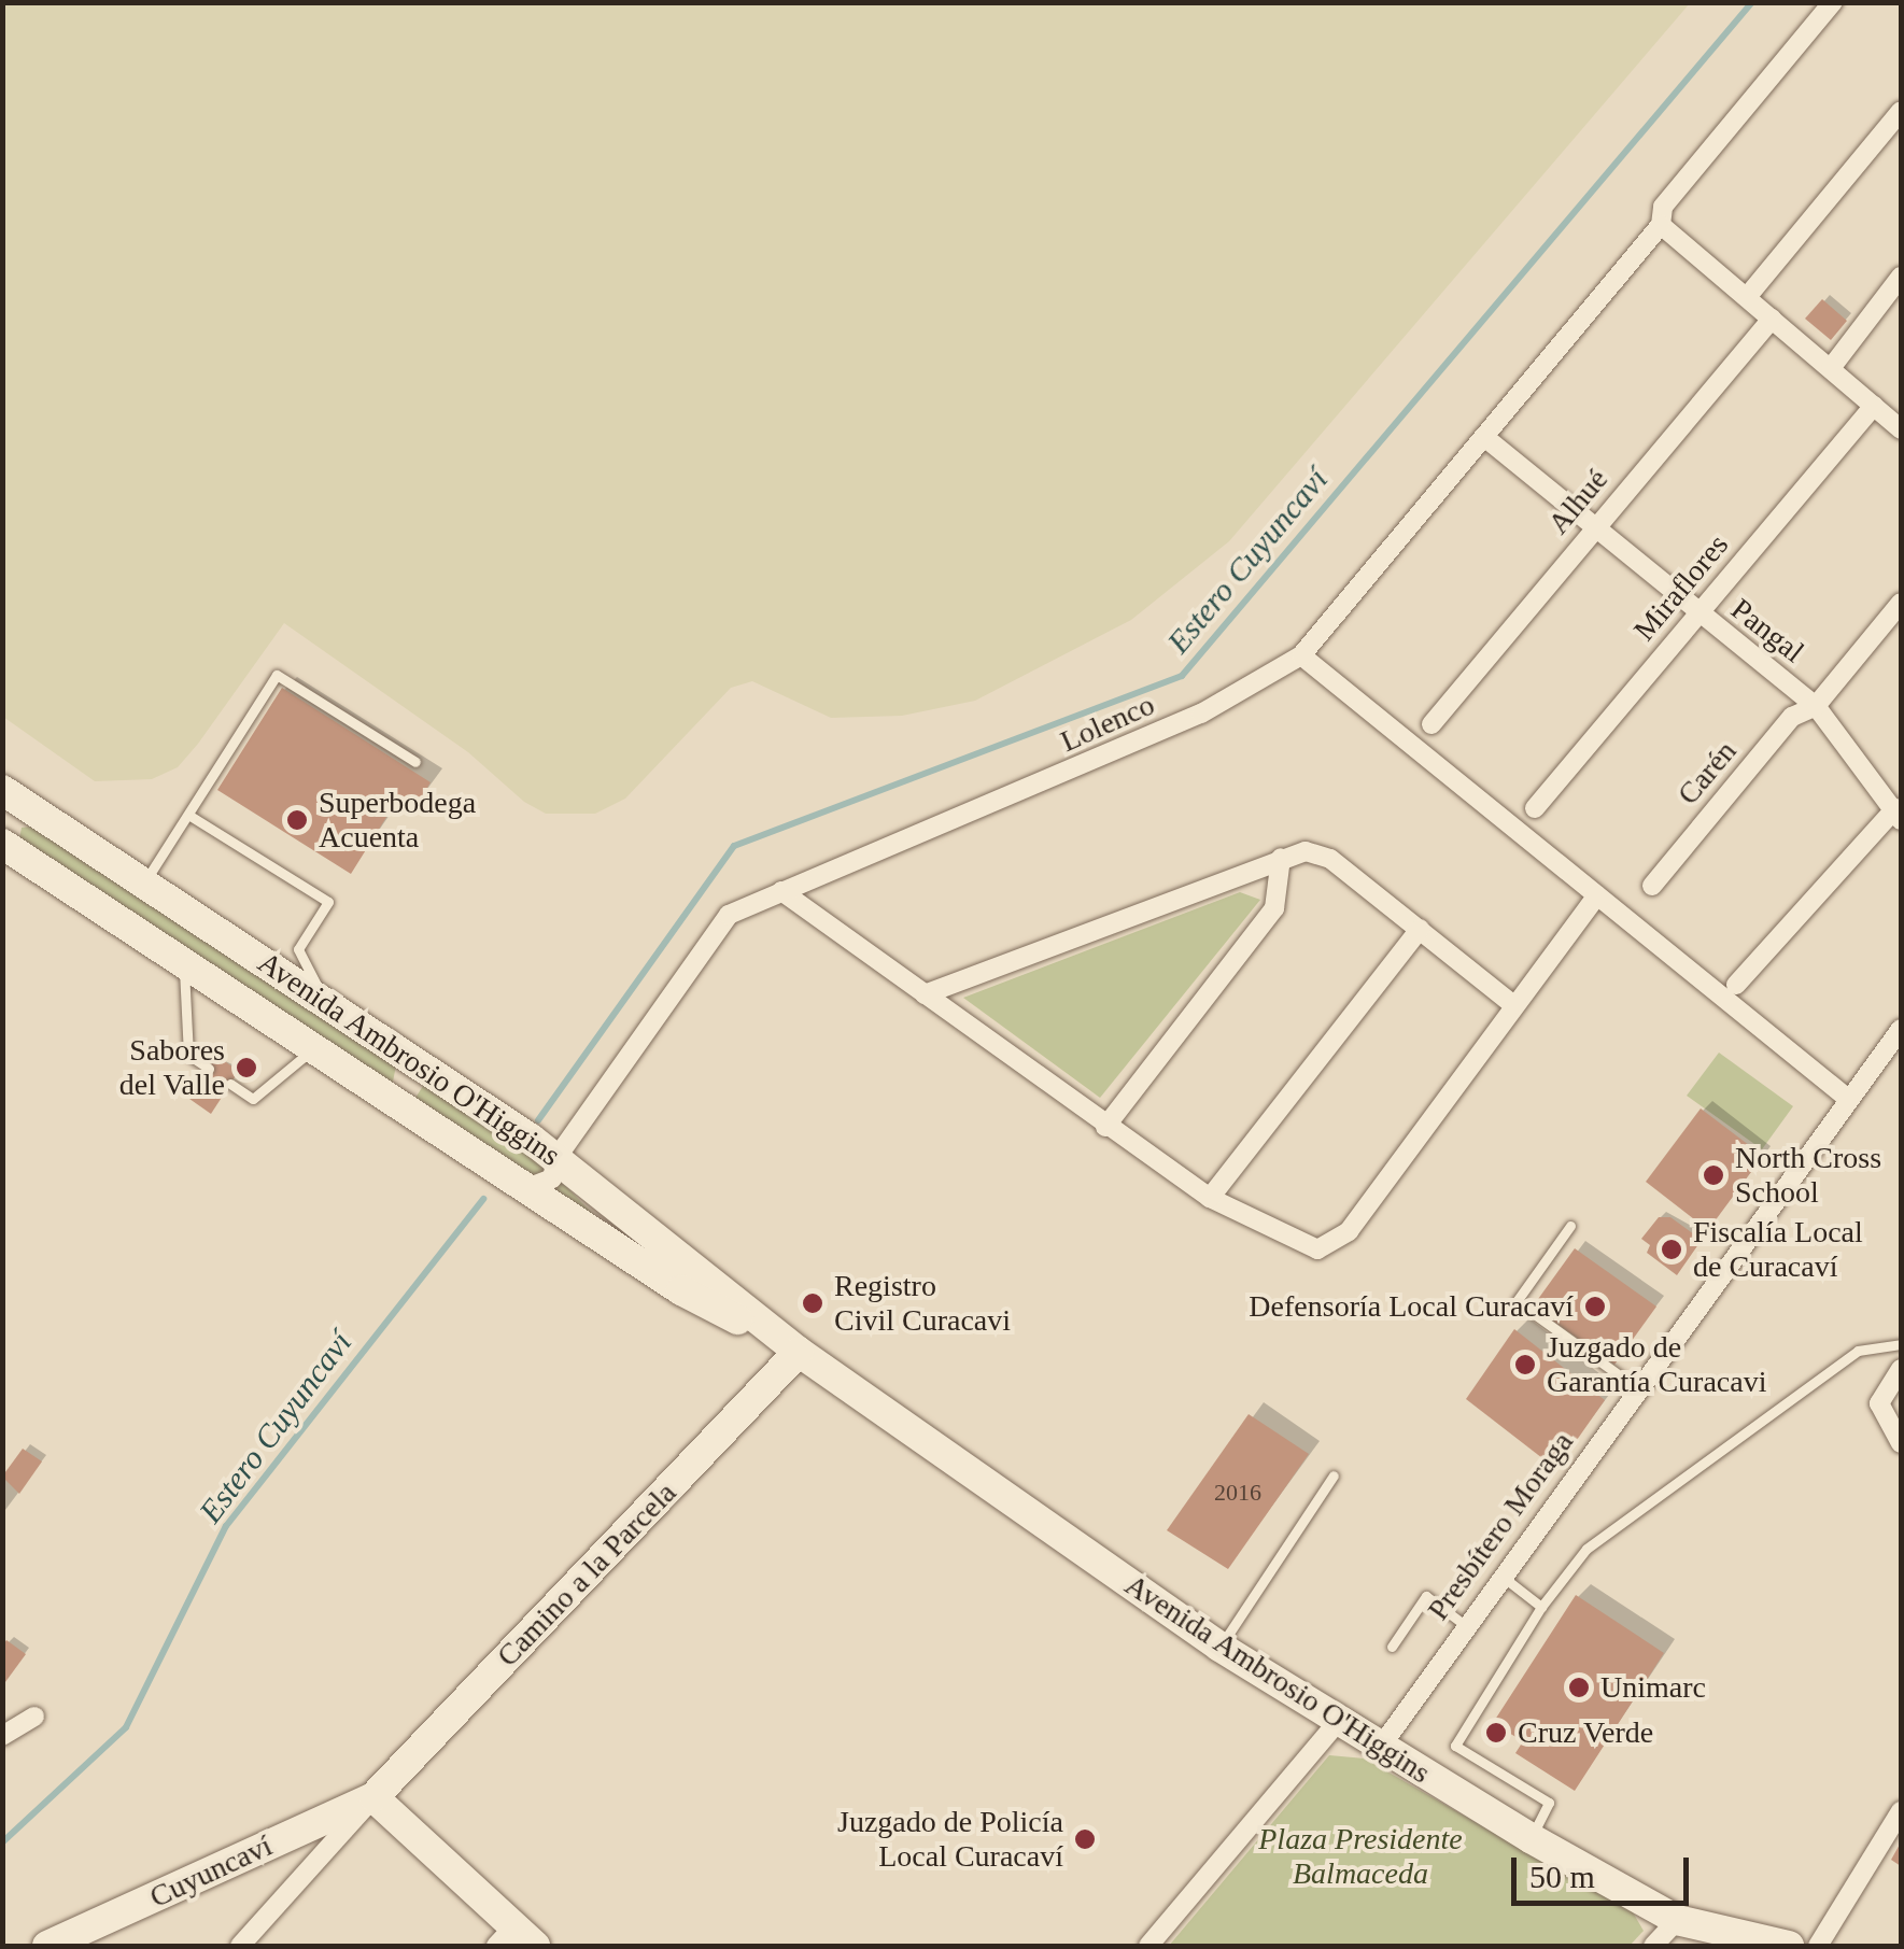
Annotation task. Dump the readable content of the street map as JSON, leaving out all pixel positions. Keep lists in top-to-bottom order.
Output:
{
  "streets": {
    "main road": ["Avenida Ambrosio O'Higgins", "Camino a la Parcela", "Cuyuncaví"],
    "street": [
      "Alhué",
      "Miraflores",
      "Pangal",
      "Lolenco",
      "Carén",
      "Presbítero Moraga"
    ]
  },
  "crossings": [
    ["Alhué", "Pangal"],
    ["Miraflores", "Pangal"],
    ["Pangal", "Lolenco"],
    ["Pangal", "Carén"],
    ["Lolenco", "Avenida Ambrosio O'Higgins"],
    ["Avenida Ambrosio O'Higgins", "Presbítero Moraga"],
    ["Avenida Ambrosio O'Higgins", "Camino a la Parcela"],
    ["Camino a la Parcela", "Cuyuncaví"]
  ],
  "water": ["Estero Cuyuncaví"],
  "parks": ["Plaza Presidente Balmaceda"],
  "places": [
    "Superbodega Acuenta",
    "Sabores del Valle",
    "North Cross School",
    "Fiscalía Local de Curacaví",
    "Registro Civil Curacavi",
    "Defensoría Local Curacaví",
    "Juzgado de Garantía Curacavi",
    "Unimarc",
    "Cruz Verde",
    "Juzgado de Policía Local Curacaví"
  ],
  "house_numbers": ["2016"],
  "scale_bar": "50 m"
}
